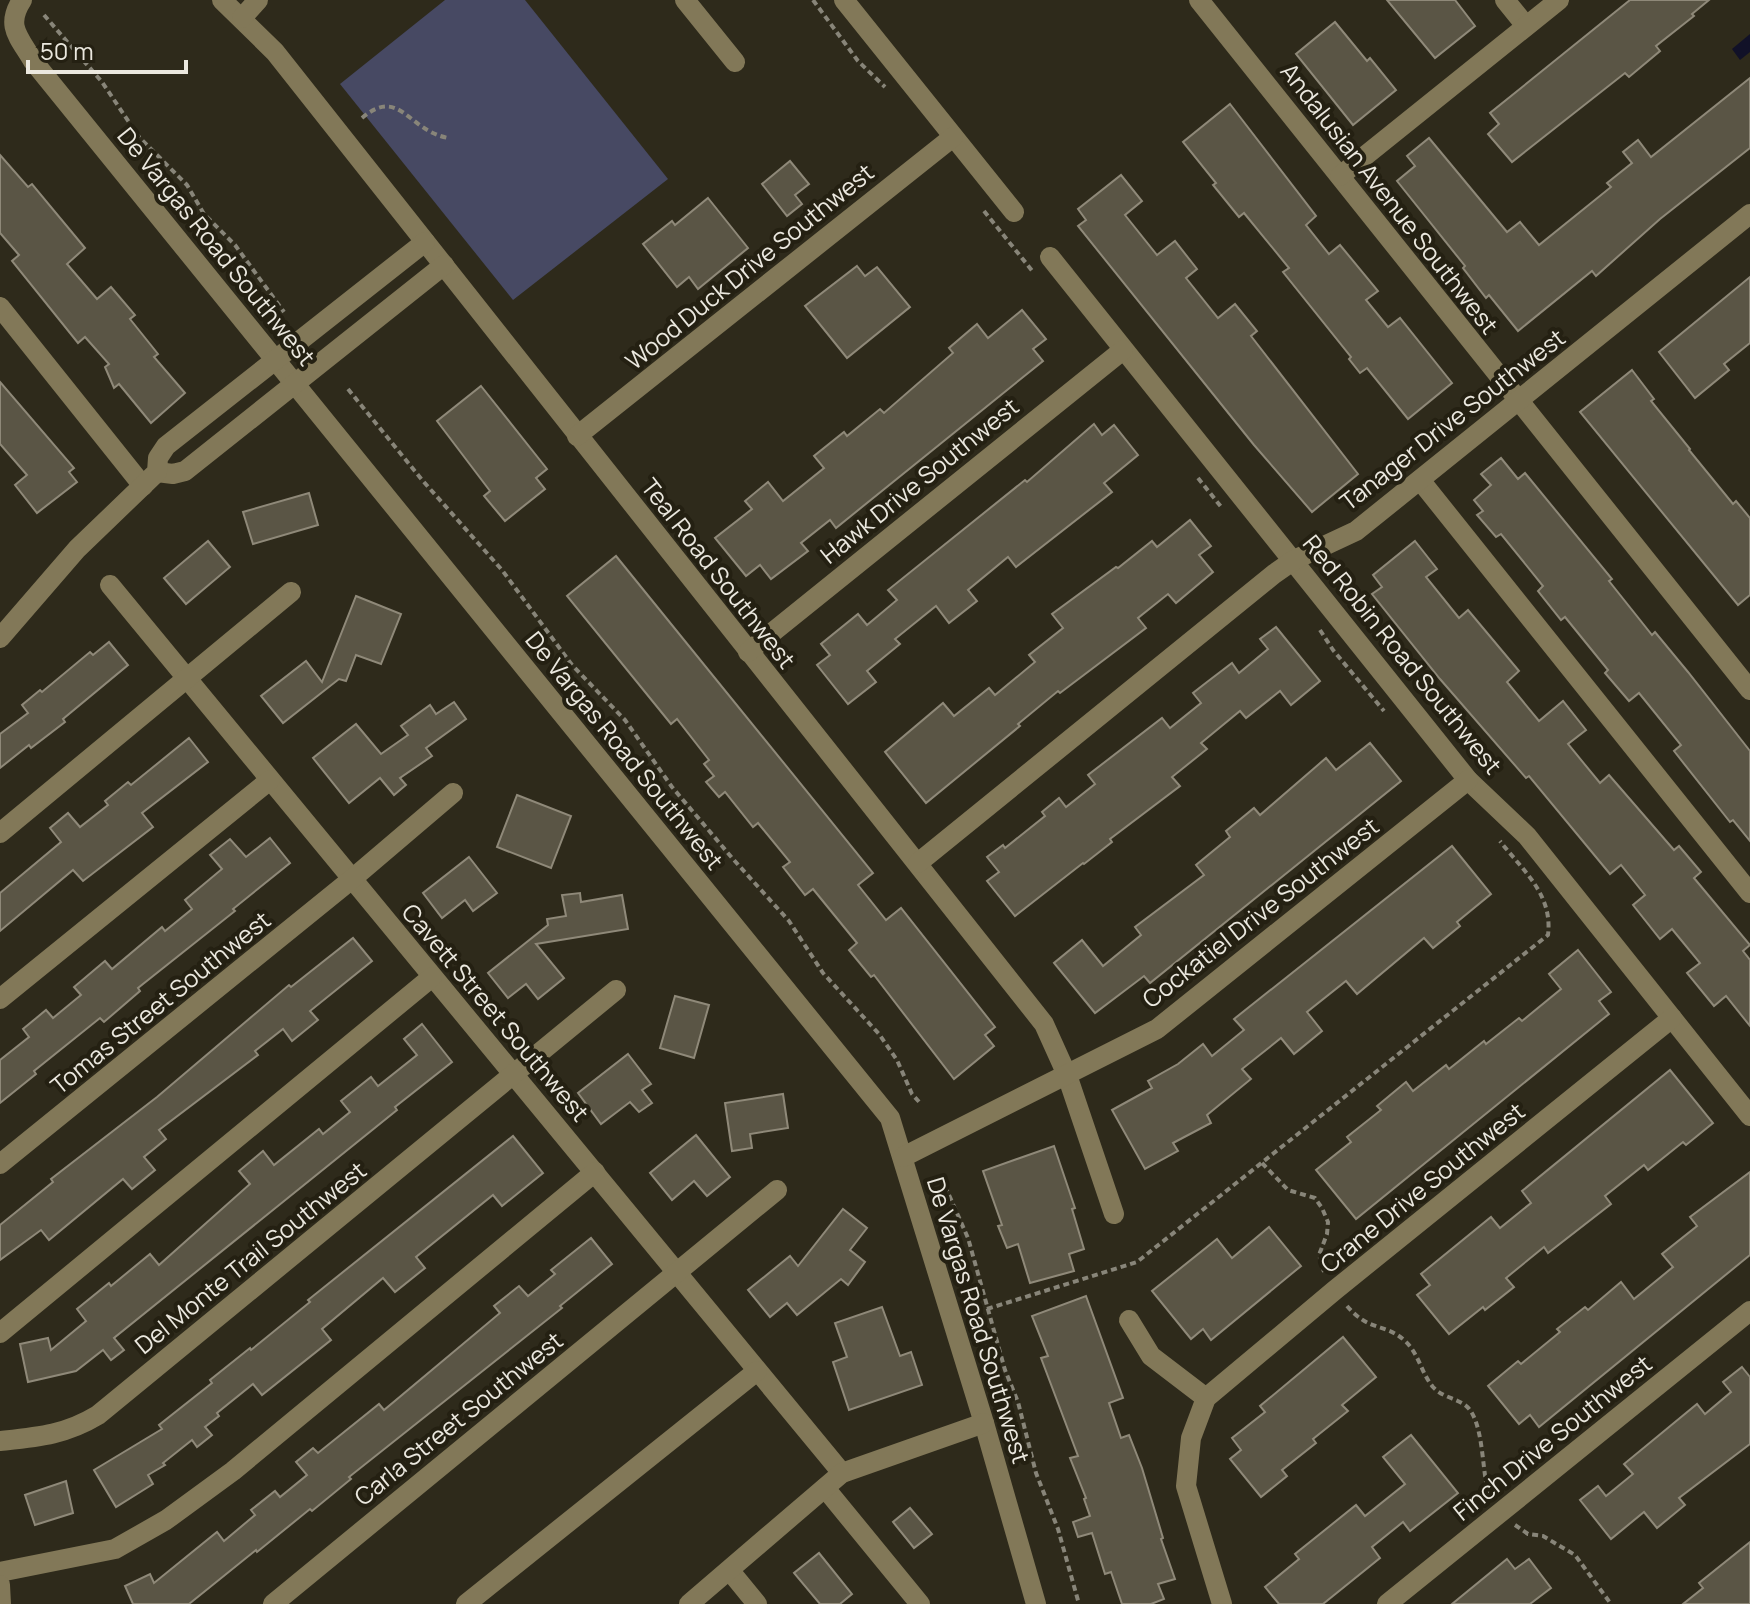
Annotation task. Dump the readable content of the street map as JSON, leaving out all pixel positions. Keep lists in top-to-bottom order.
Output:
{
  "streets": {
    "street": [
      "Andalusian Avenue Southwest",
      "De Vargas Road Southwest",
      "Wood Duck Drive Southwest",
      "Tanager Drive Southwest",
      "Hawk Drive Southwest",
      "Teal Road Southwest",
      "Red Robin Road Southwest",
      "Cockatiel Drive Southwest",
      "Tomas Street Southwest",
      "Cavett Street Southwest",
      "Crane Drive Southwest",
      "Del Monte Trail Southwest",
      "Carla Street Southwest",
      "Finch Drive Southwest"
    ]
  },
  "crossings": [
    ["Andalusian Avenue Southwest", "Tanager Drive Southwest"],
    ["De Vargas Road Southwest", "Cockatiel Drive Southwest"],
    ["Wood Duck Drive Southwest", "Teal Road Southwest"],
    ["Tanager Drive Southwest", "Teal Road Southwest"],
    ["Tanager Drive Southwest", "Red Robin Road Southwest"],
    ["Hawk Drive Southwest", "Teal Road Southwest"],
    ["Hawk Drive Southwest", "Red Robin Road Southwest"],
    ["Teal Road Southwest", "Cockatiel Drive Southwest"],
    ["Red Robin Road Southwest", "Cockatiel Drive Southwest"],
    ["Red Robin Road Southwest", "Crane Drive Southwest"],
    ["Tomas Street Southwest", "Cavett Street Southwest"],
    ["Cavett Street Southwest", "Del Monte Trail Southwest"],
    ["Cavett Street Southwest", "Carla Street Southwest"]
  ],
  "scale_bar": "50 m"
}
